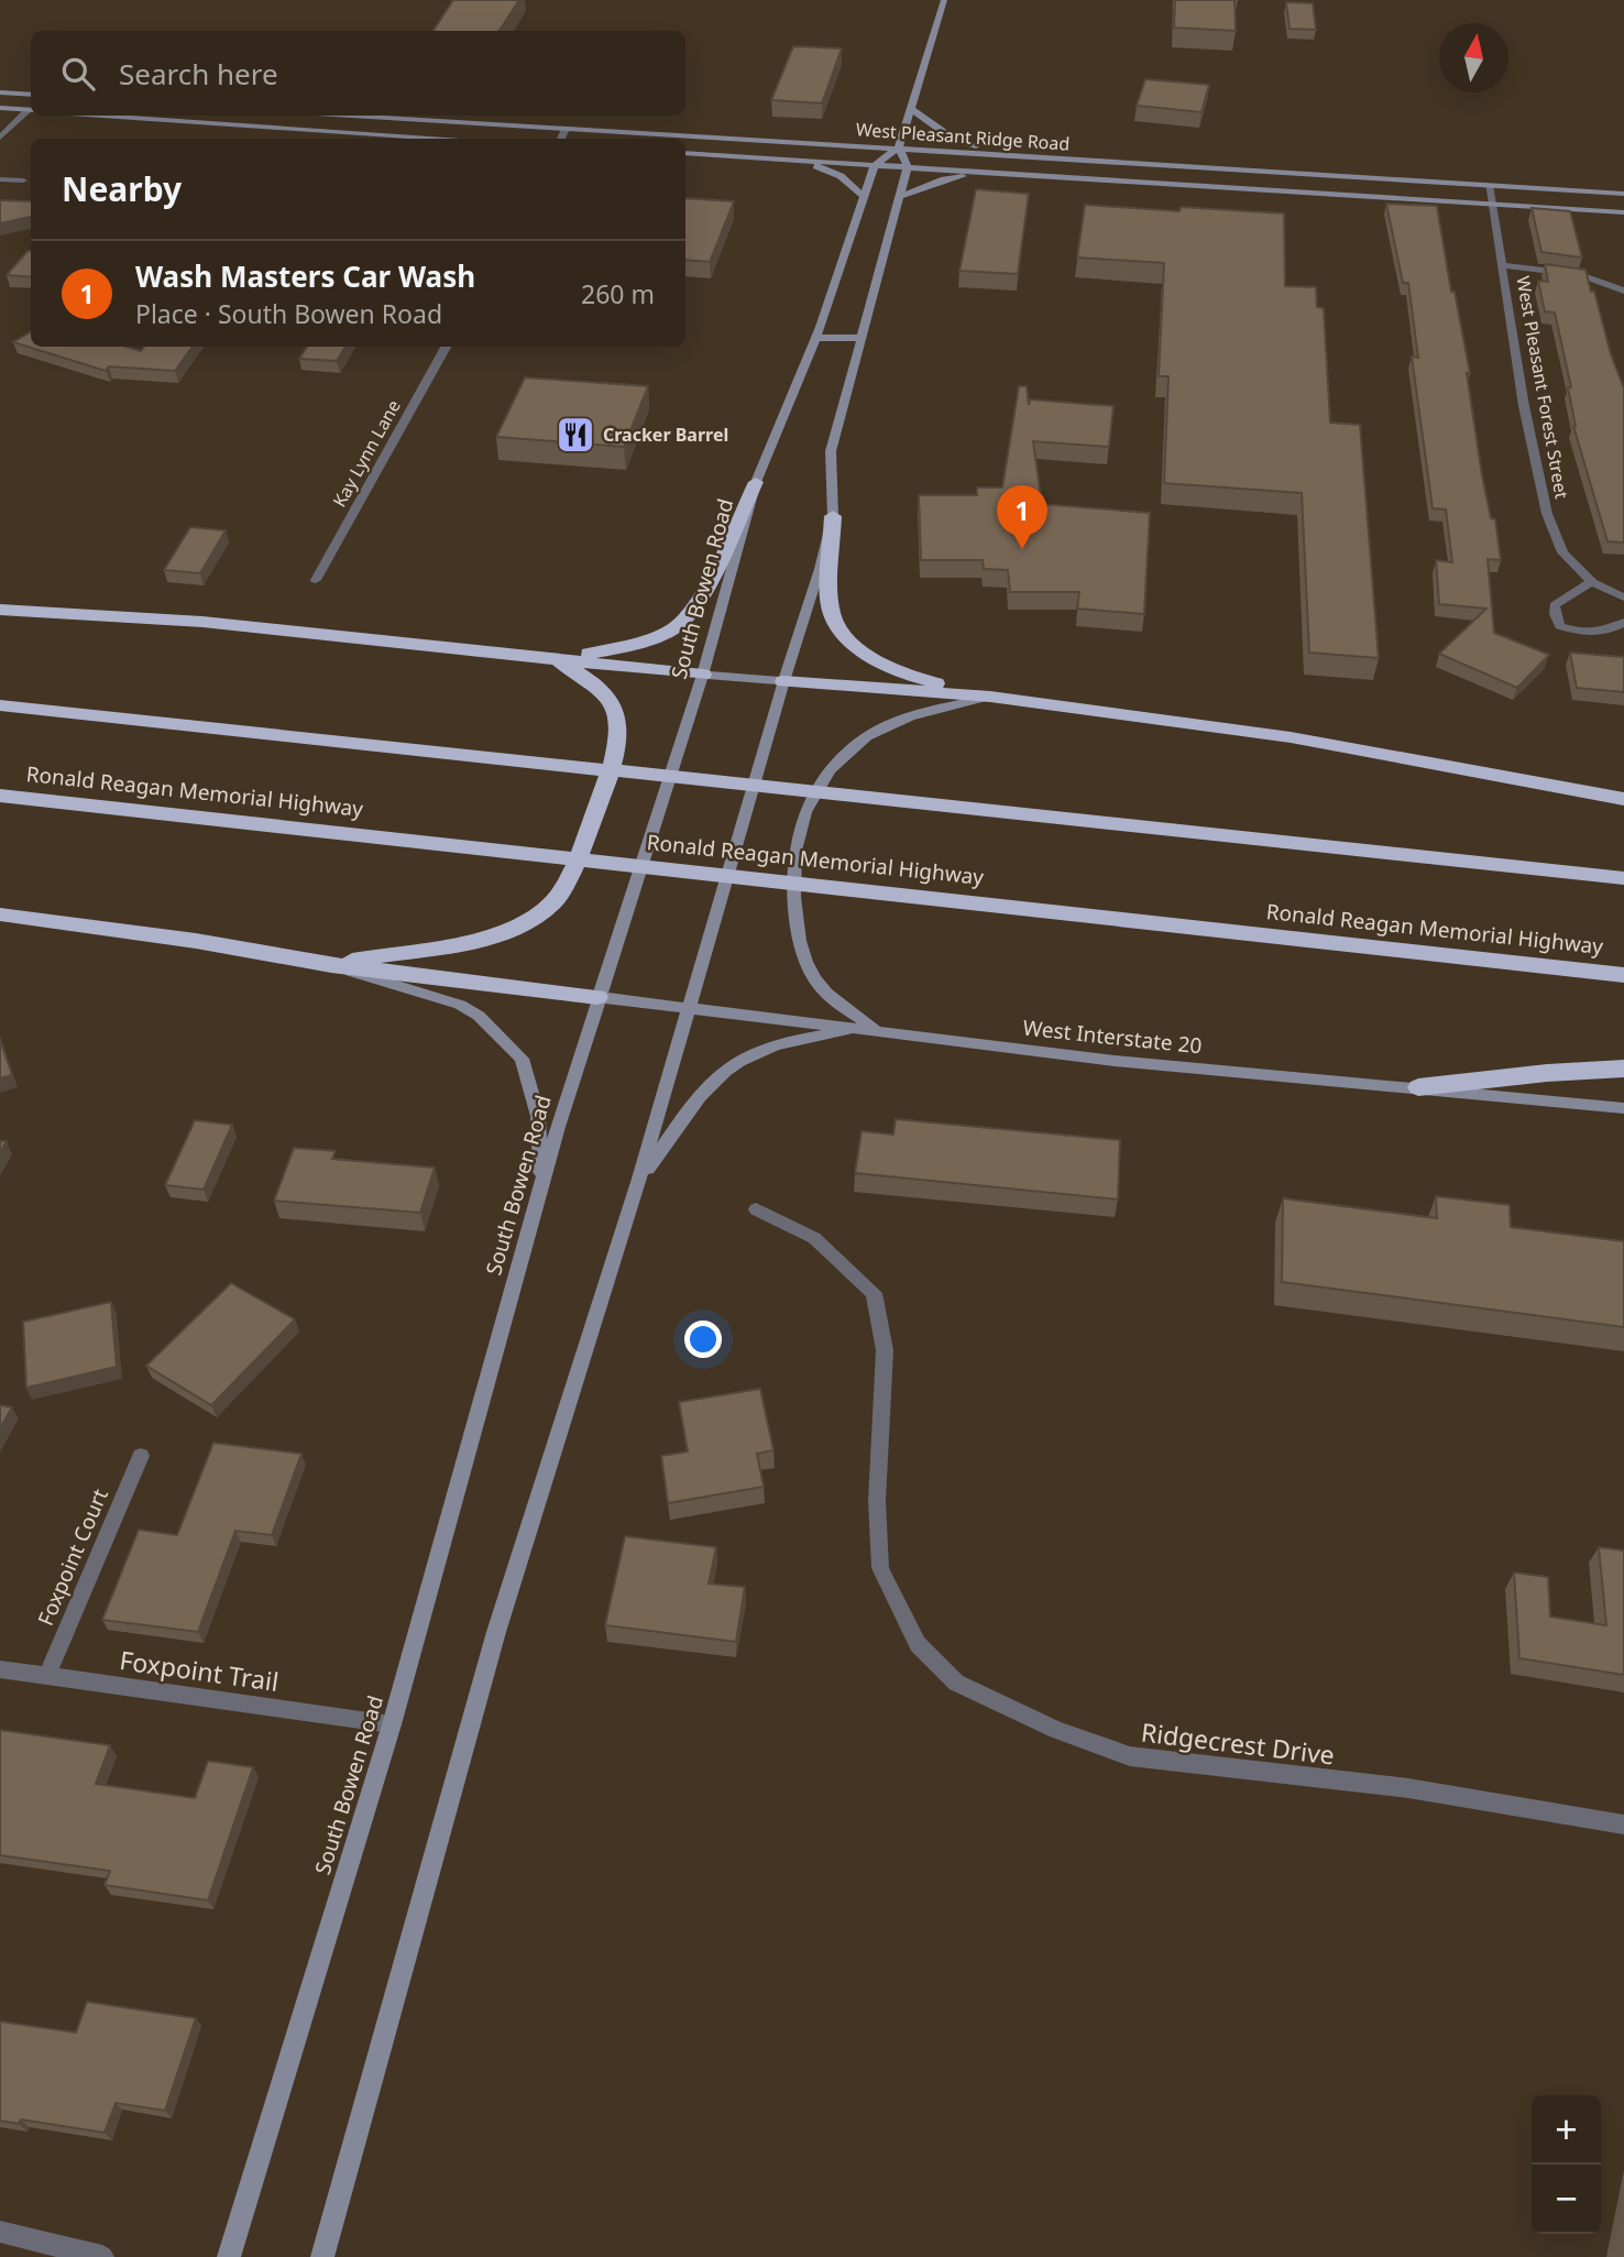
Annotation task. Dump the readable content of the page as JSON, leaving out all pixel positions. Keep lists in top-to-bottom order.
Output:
{
  "streets": {
    "highway": ["Ronald Reagan Memorial Highway"],
    "main road": ["West Pleasant Ridge Road", "South Bowen Road", "West Interstate 20"],
    "street": [
      "West Pleasant Forest Street",
      "Kay Lynn Lane",
      "Foxpoint Court",
      "Foxpoint Trail",
      "Ridgecrest Drive"
    ]
  },
  "crossings": [
    ["West Pleasant Ridge Road", "West Pleasant Forest Street"],
    ["West Pleasant Ridge Road", "South Bowen Road"],
    ["South Bowen Road", "West Interstate 20"],
    ["South Bowen Road", "Foxpoint Trail"],
    ["Foxpoint Court", "Foxpoint Trail"]
  ],
  "places": {
    "restaurant": ["Cracker Barrel"]
  },
  "north": "top",
  "page": {
    "search": "Search here",
    "heading": "Nearby",
    "list": [
      {
        "mark": "1",
        "name": "Wash Masters Car Wash",
        "note": "Place · South Bowen Road",
        "value": "260 m"
      }
    ],
    "pins": "1",
    "map_buttons": ["+", "−"]
  }
}
